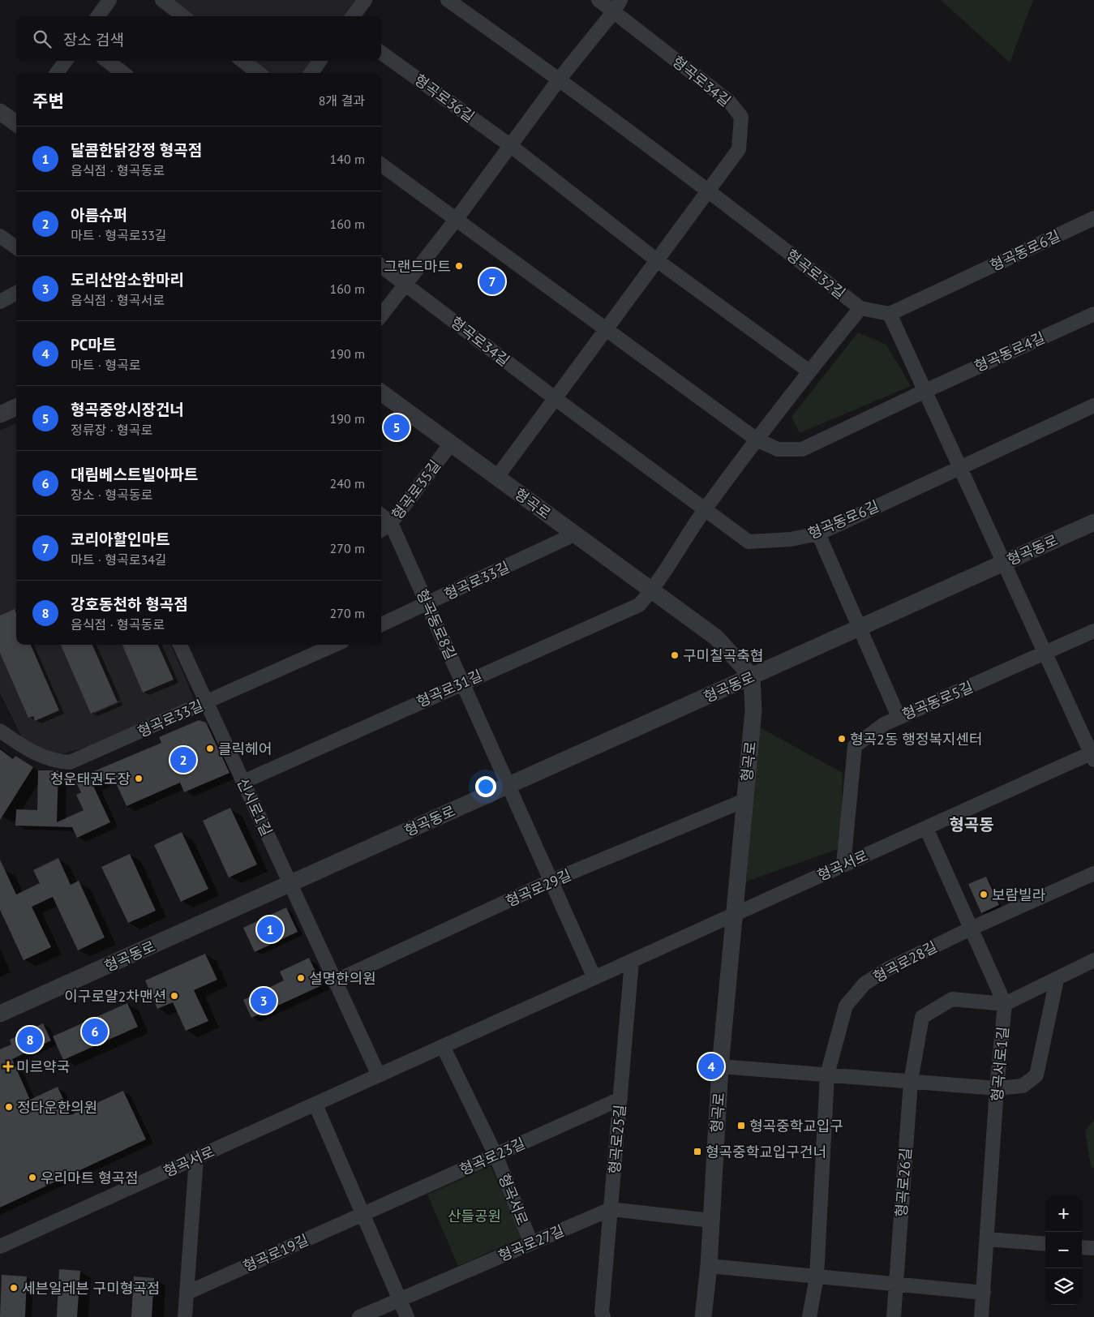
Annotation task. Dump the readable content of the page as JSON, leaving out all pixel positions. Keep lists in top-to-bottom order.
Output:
{
  "streets": {
    "street": [
      "형곡로34길",
      "형곡로36길",
      "형곡동로6길",
      "형곡로32길",
      "형곡동로4길",
      "형곡로35길",
      "형곡로",
      "형곡동로",
      "형곡로33길",
      "형곡동로8길",
      "형곡로31길",
      "형곡동로5길",
      "신시로1길",
      "형곡서로",
      "형곡로29길",
      "형곡로28길",
      "형곡서로1길",
      "형곡로25길",
      "형곡로23길",
      "형곡로26길",
      "형곡로27길",
      "형곡로19길"
    ]
  },
  "crossings": [
    ["형곡로34길", "형곡로32길"],
    ["형곡로34길", "형곡로"],
    ["형곡동로6길", "형곡로32길"],
    ["형곡로32길", "형곡로"],
    ["형곡로32길", "형곡로31길"],
    ["형곡로35길", "형곡로"],
    ["형곡로35길", "형곡동로8길"],
    ["형곡로", "형곡동로"],
    ["형곡로", "형곡로33길"],
    ["형곡로", "형곡로31길"],
    ["형곡로", "형곡서로"],
    ["형곡로", "형곡로29길"],
    ["형곡로", "형곡로27길"],
    ["형곡동로", "형곡동로8길"],
    ["형곡동로", "신시로1길"],
    ["형곡로33길", "형곡동로8길"],
    ["형곡로33길", "신시로1길"],
    ["형곡동로8길", "형곡로31길"],
    ["형곡로31길", "신시로1길"],
    ["형곡동로5길", "형곡서로"],
    ["형곡서로", "형곡서로1길"],
    ["형곡서로", "형곡로25길"],
    ["형곡서로", "형곡로23길"],
    ["형곡서로", "형곡로27길"],
    ["형곡로28길", "형곡서로1길"],
    ["형곡로25길", "형곡로23길"],
    ["형곡로25길", "형곡로27길"],
    ["형곡로23길", "형곡로19길"]
  ],
  "districts": ["형곡동"],
  "parks": ["산들공원"],
  "places": {
    "other": [
      "그랜드마트",
      "구미칠곡축협",
      "형곡2동 행정복지센터",
      "클릭헤어",
      "청운태권도장",
      "보람빌라",
      "설명한의원",
      "이구로얄2차맨션",
      "정다운한의원",
      "우리마트 형곡점",
      "세븐일레븐 구미형곡점"
    ],
    "health": ["미르약국"],
    "transit": ["형곡중학교입구", "형곡중학교입구건너"]
  },
  "page": {
    "search": "장소 검색",
    "heading": ["주변", "8개 결과"],
    "list": [
      {
        "mark": "1",
        "name": "달콤한닭강정 형곡점",
        "note": "음식점 · 형곡동로",
        "value": "140 m"
      },
      {
        "mark": "2",
        "name": "아름슈퍼",
        "note": "마트 · 형곡로33길",
        "value": "160 m"
      },
      {
        "mark": "3",
        "name": "도리산암소한마리",
        "note": "음식점 · 형곡서로",
        "value": "160 m"
      },
      {
        "mark": "4",
        "name": "PC마트",
        "note": "마트 · 형곡로",
        "value": "190 m"
      },
      {
        "mark": "5",
        "name": "형곡중앙시장건너",
        "note": "정류장 · 형곡로",
        "value": "190 m"
      },
      {
        "mark": "6",
        "name": "대림베스트빌아파트",
        "note": "장소 · 형곡동로",
        "value": "240 m"
      },
      {
        "mark": "7",
        "name": "코리아할인마트",
        "note": "마트 · 형곡로34길",
        "value": "270 m"
      },
      {
        "mark": "8",
        "name": "강호동천하 형곡점",
        "note": "음식점 · 형곡동로",
        "value": "270 m"
      }
    ],
    "pins": [
      "7",
      "5",
      "2",
      "1",
      "3",
      "6",
      "8",
      "4"
    ],
    "map_buttons": ["+", "−"]
  }
}
